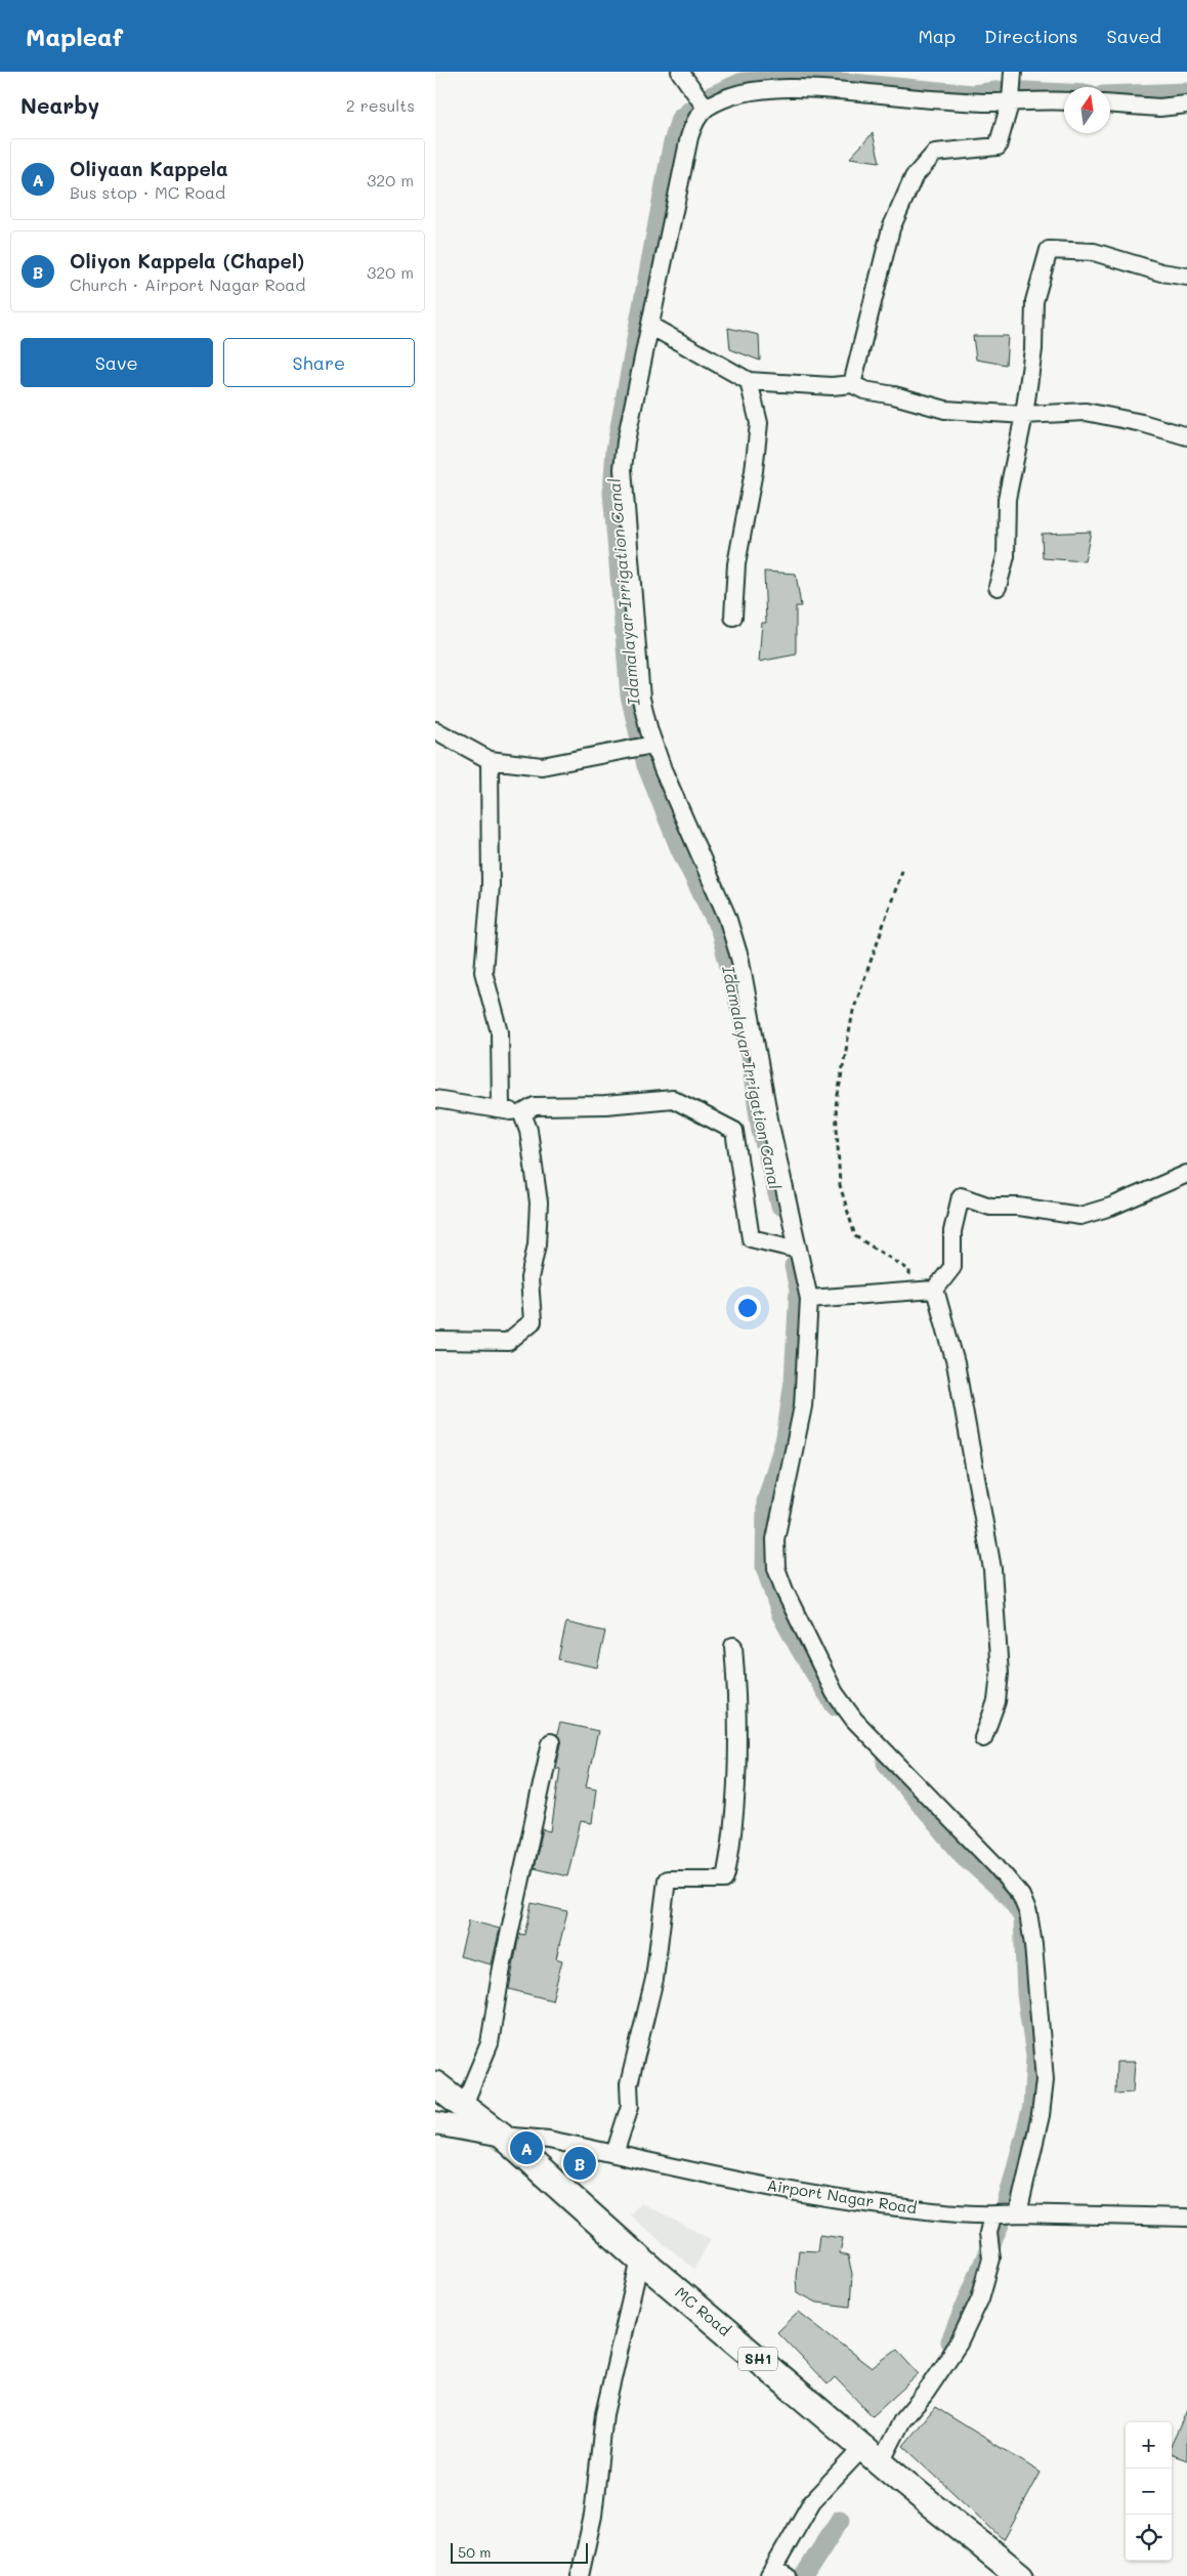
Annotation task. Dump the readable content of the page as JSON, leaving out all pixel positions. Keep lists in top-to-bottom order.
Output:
{
  "streets": {
    "main road": ["MC Road", "SH1"],
    "street": ["Airport Nagar Road"]
  },
  "crossings": [
    ["Airport Nagar Road", "MC Road"]
  ],
  "water": ["Idamalayar Irrigation Canal"],
  "scale_bar": "50 m",
  "north": "top",
  "page": {
    "header": "Mapleaf",
    "nav": ["Map", "Directions", "Saved"],
    "heading": ["Nearby", "2 results"],
    "list": [
      {
        "mark": "A",
        "name": "Oliyaan Kappela",
        "note": "Bus stop · MC Road",
        "value": "320 m"
      },
      {
        "mark": "B",
        "name": "Oliyon Kappela (Chapel)",
        "note": "Church · Airport Nagar Road",
        "value": "320 m"
      }
    ],
    "buttons": ["Save", "Share"],
    "pins": ["A", "B"],
    "map_buttons": ["+", "−"],
    "scale": "50 m"
  }
}
